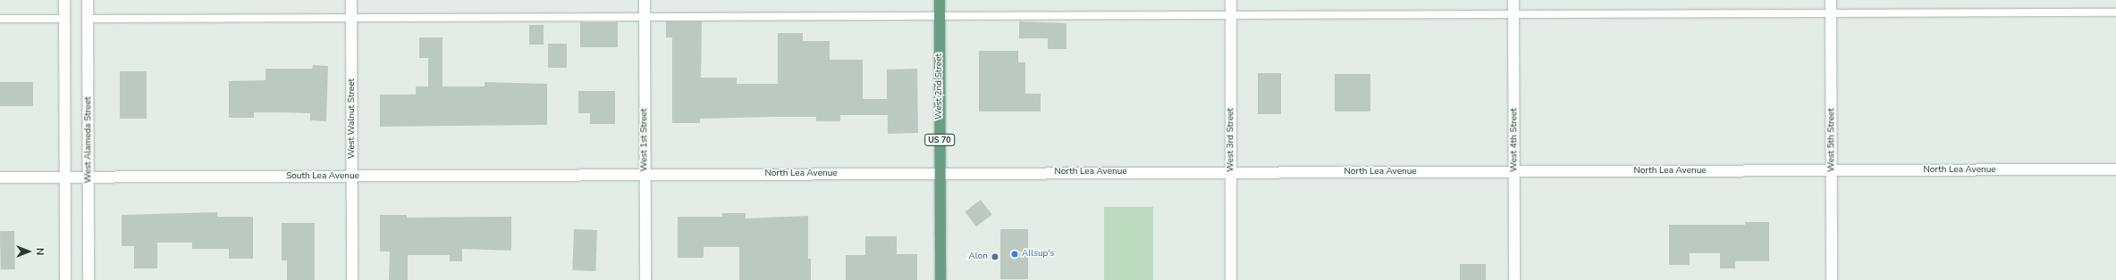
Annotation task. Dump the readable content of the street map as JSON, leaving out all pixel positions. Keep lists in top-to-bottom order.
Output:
{
  "streets": {
    "main road": ["West 2nd Street", "US 70"],
    "street": [
      "West Walnut Street",
      "West Alameda Street",
      "West 1st Street",
      "West 3rd Street",
      "West 4th Street",
      "West 5th Street",
      "North Lea Avenue",
      "South Lea Avenue"
    ]
  },
  "crossings": [
    ["West 2nd Street", "North Lea Avenue"],
    ["West Walnut Street", "South Lea Avenue"],
    ["West Alameda Street", "South Lea Avenue"],
    ["West 1st Street", "North Lea Avenue"],
    ["West 1st Street", "South Lea Avenue"],
    ["West 3rd Street", "North Lea Avenue"],
    ["West 4th Street", "North Lea Avenue"],
    ["West 5th Street", "North Lea Avenue"],
    ["North Lea Avenue", "South Lea Avenue"]
  ],
  "places": ["Allsup's", "Alon"],
  "north": "right"
}
